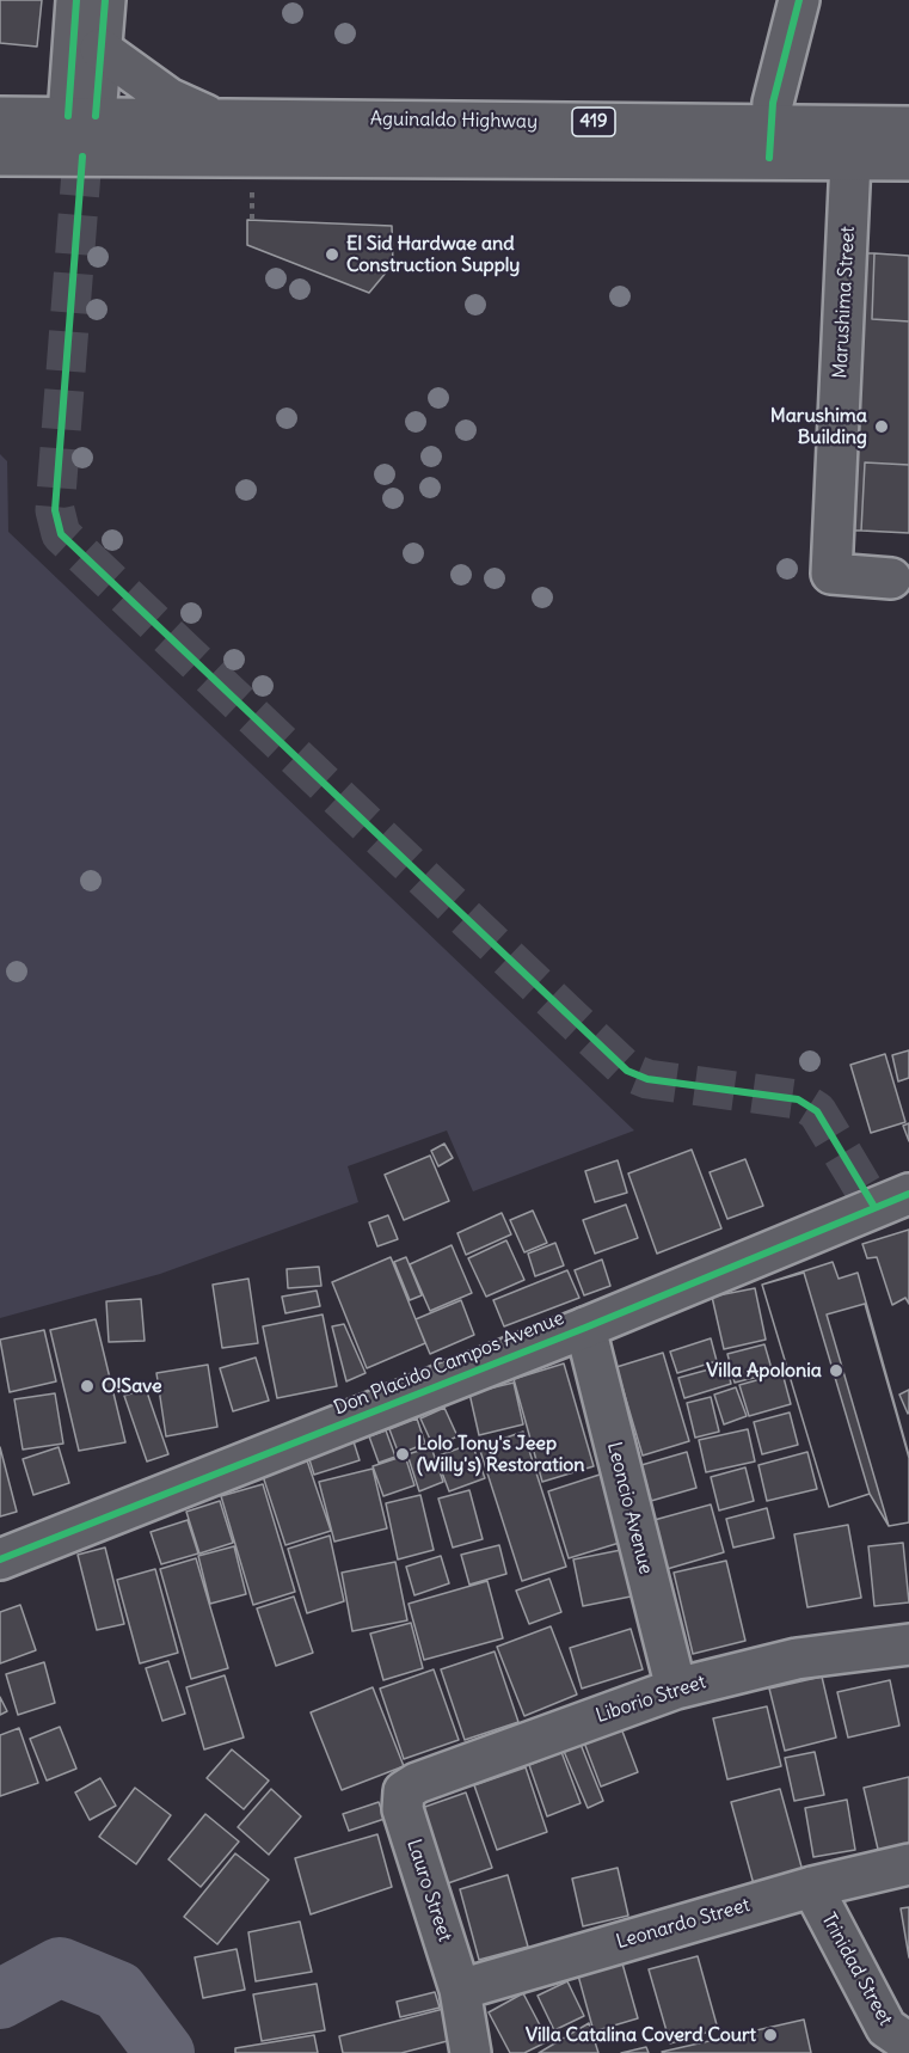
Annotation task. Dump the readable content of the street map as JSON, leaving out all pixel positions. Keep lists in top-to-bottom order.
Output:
{
  "streets": {
    "main road": [
      "Aguinaldo Highway",
      "419",
      "Marushima Street",
      "Don Placido Campos Avenue",
      "Leoncio Avenue",
      "Liborio Street",
      "Lauro Street",
      "Leonardo Street",
      "Trinidad Street"
    ]
  },
  "crossings": [
    ["Aguinaldo Highway", "Marushima Street"],
    ["Don Placido Campos Avenue", "Leoncio Avenue"],
    ["Leoncio Avenue", "Liborio Street"],
    ["Liborio Street", "Lauro Street"],
    ["Lauro Street", "Leonardo Street"],
    ["Leonardo Street", "Trinidad Street"]
  ],
  "places": [
    "El Sid Hardwae and Construction Supply",
    "Marushima Building",
    "Villa Apolonia",
    "O!Save",
    "Lolo Tony's Jeep (Willy's) Restoration",
    "Villa Catalina Coverd Court"
  ]
}
